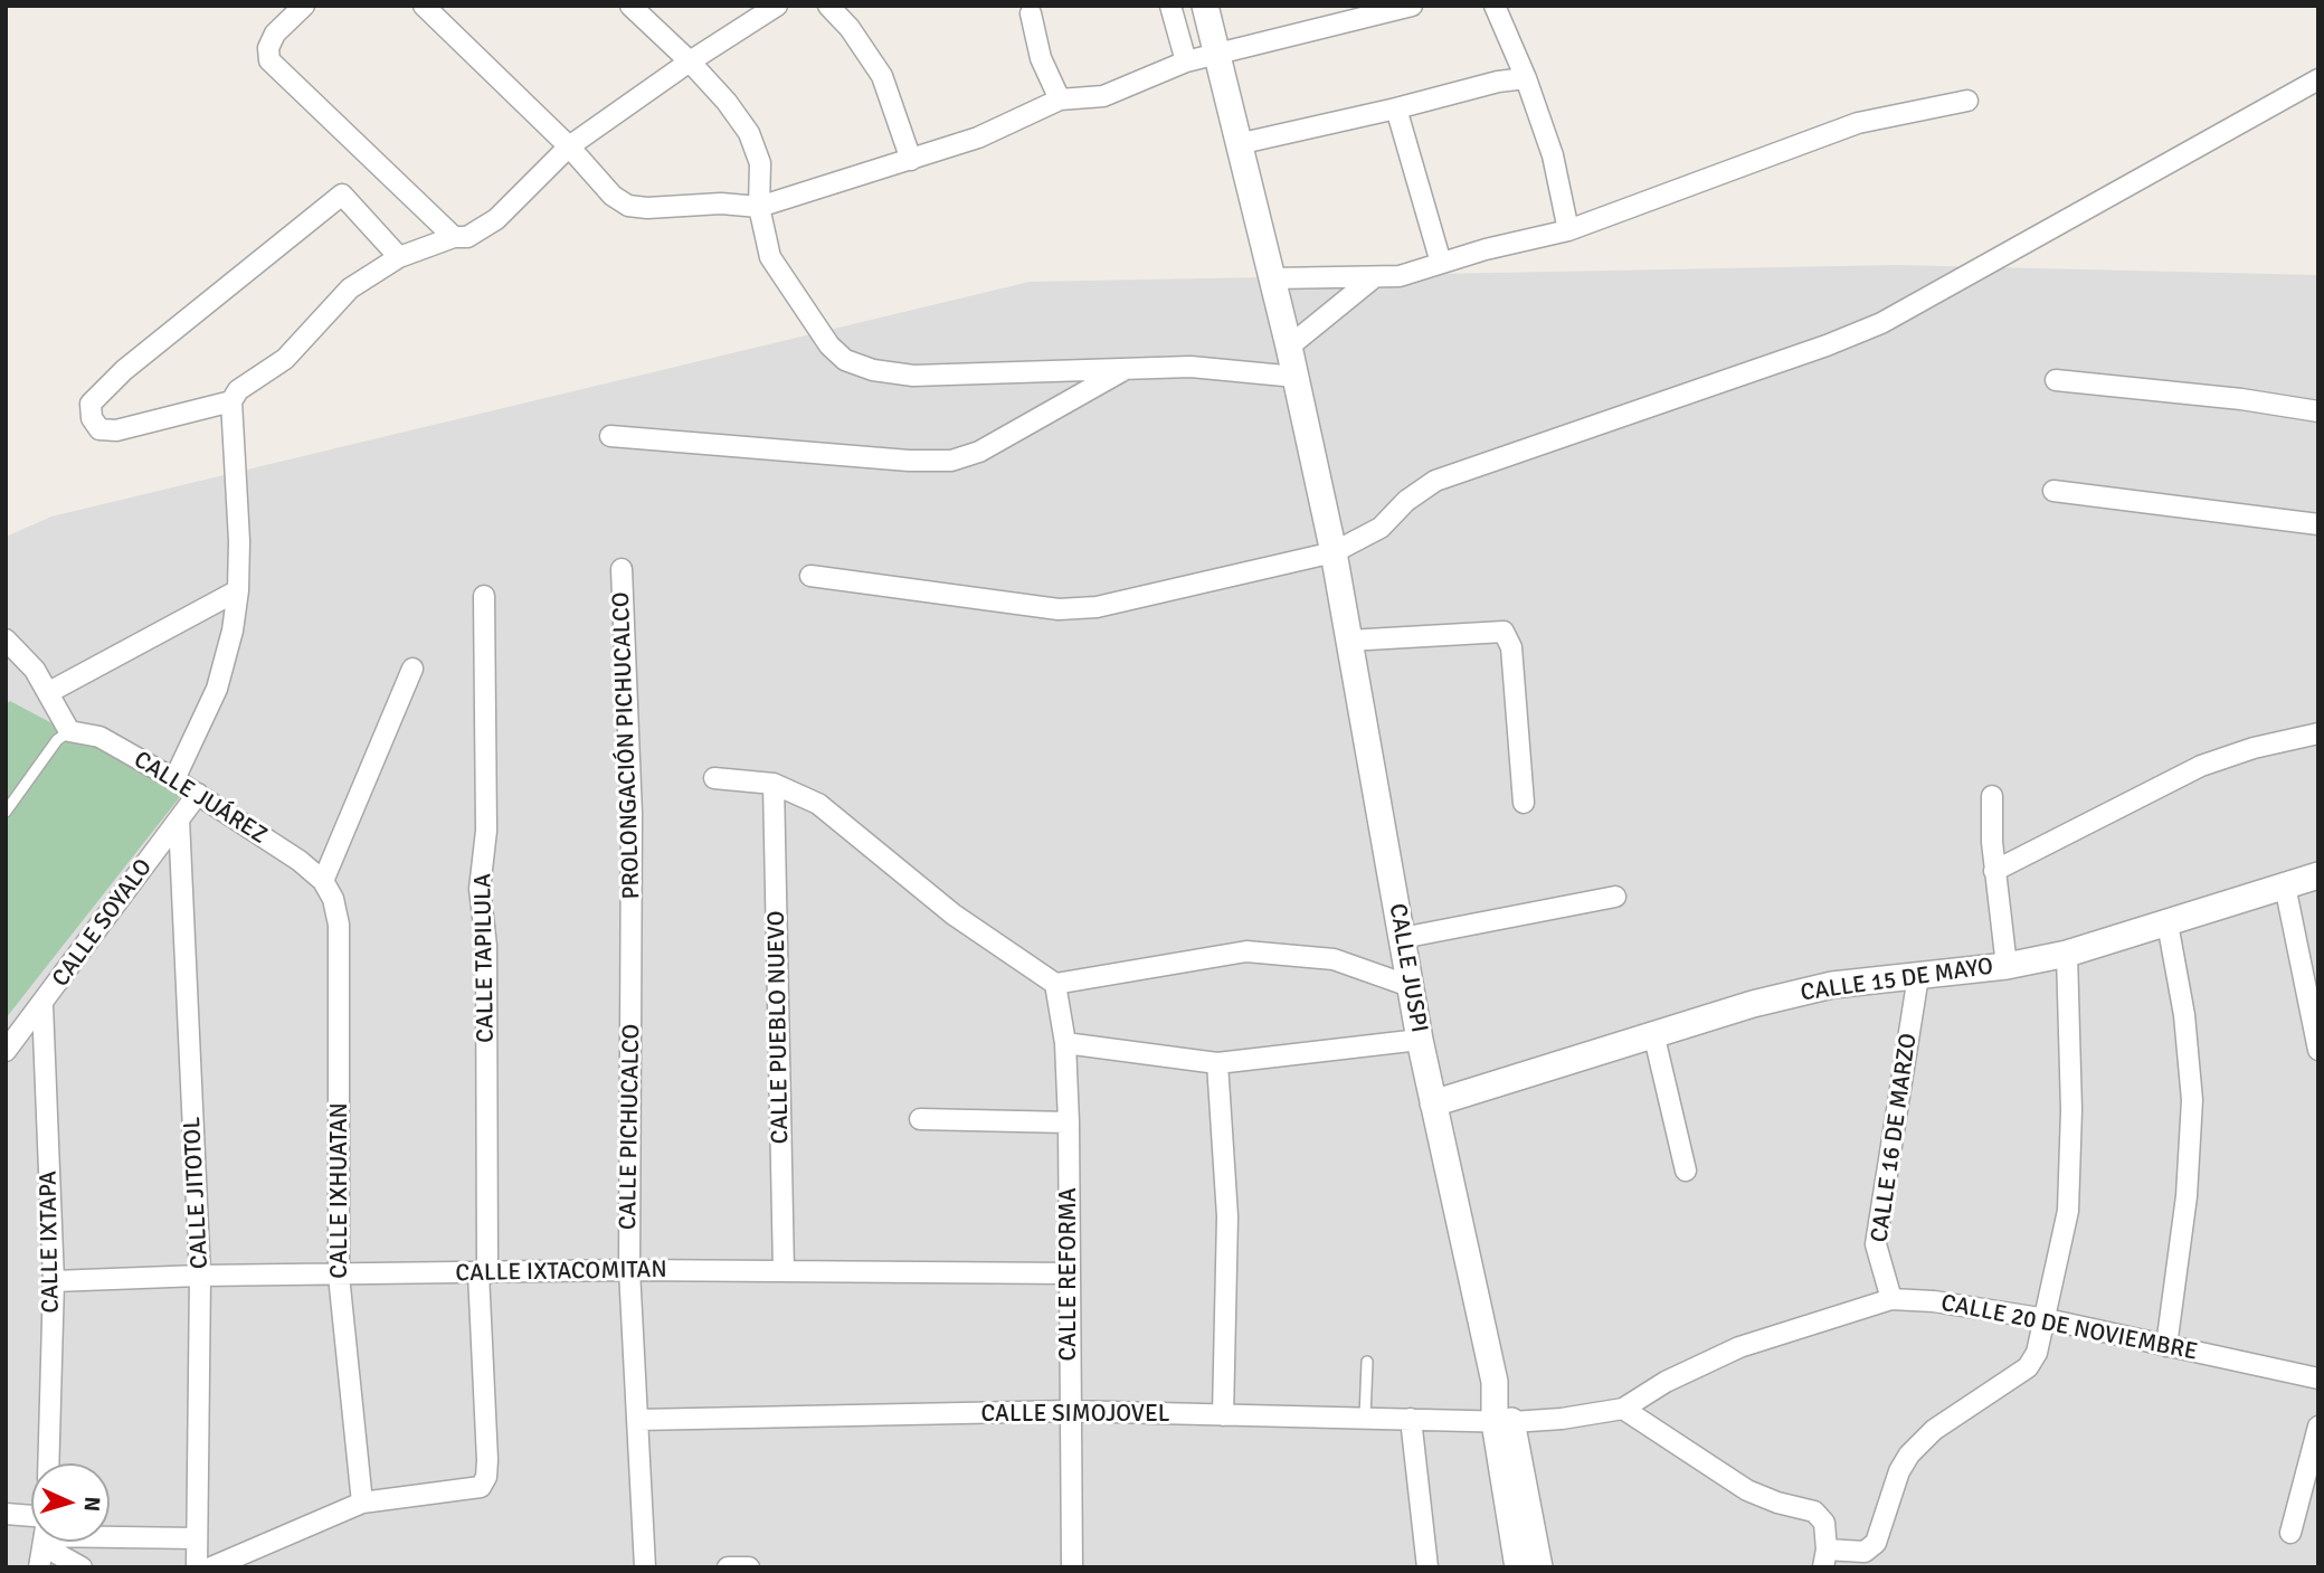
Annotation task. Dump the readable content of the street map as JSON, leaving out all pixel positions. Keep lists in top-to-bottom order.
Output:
{
  "streets": {
    "street": [
      "PROLONGACIÓN PICHUCALCO",
      "CALLE JUÁREZ",
      "CALLE SOYALO",
      "CALLE TAPILULA",
      "CALLE JUSPI",
      "CALLE 15 DE MAYO",
      "CALLE PUEBLO NUEVO",
      "CALLE PICHUCALCO",
      "CALLE 16 DE MARZO",
      "CALLE IXHUATAN",
      "CALLE JITOTOL",
      "CALLE IXTAPA",
      "CALLE IXTACOMITAN",
      "CALLE REFORMA",
      "CALLE 20 DE NOVIEMBRE",
      "CALLE SIMOJOVEL"
    ]
  },
  "crossings": [
    ["PROLONGACIÓN PICHUCALCO", "CALLE PICHUCALCO"],
    ["CALLE JUÁREZ", "CALLE SOYALO"],
    ["CALLE JUÁREZ", "CALLE IXHUATAN"],
    ["CALLE SOYALO", "CALLE JITOTOL"],
    ["CALLE SOYALO", "CALLE IXTAPA"],
    ["CALLE TAPILULA", "CALLE IXHUATAN"],
    ["CALLE TAPILULA", "CALLE IXTACOMITAN"],
    ["CALLE JUSPI", "CALLE 15 DE MAYO"],
    ["CALLE JUSPI", "CALLE 20 DE NOVIEMBRE"],
    ["CALLE JUSPI", "CALLE SIMOJOVEL"],
    ["CALLE 15 DE MAYO", "CALLE 16 DE MARZO"],
    ["CALLE PUEBLO NUEVO", "CALLE IXTACOMITAN"],
    ["CALLE PICHUCALCO", "CALLE IXTACOMITAN"],
    ["CALLE PICHUCALCO", "CALLE SIMOJOVEL"],
    ["CALLE 16 DE MARZO", "CALLE 20 DE NOVIEMBRE"],
    ["CALLE IXHUATAN", "CALLE IXTACOMITAN"],
    ["CALLE JITOTOL", "CALLE IXTACOMITAN"],
    ["CALLE IXTAPA", "CALLE IXTACOMITAN"],
    ["CALLE IXTACOMITAN", "CALLE REFORMA"],
    ["CALLE REFORMA", "CALLE SIMOJOVEL"],
    ["CALLE 20 DE NOVIEMBRE", "CALLE SIMOJOVEL"]
  ],
  "north": "right"
}
